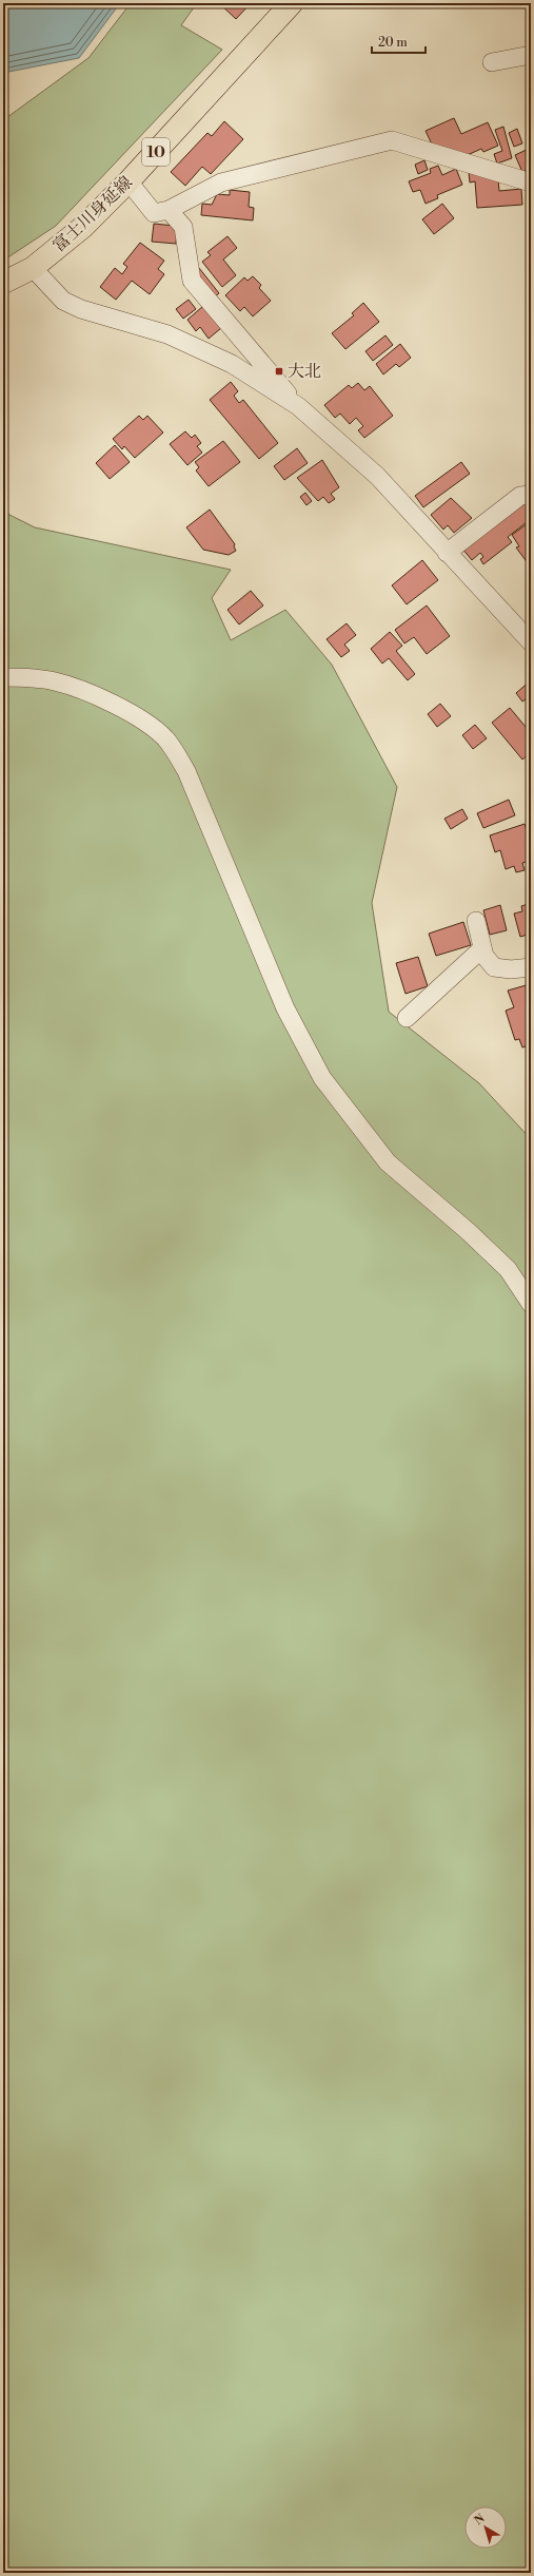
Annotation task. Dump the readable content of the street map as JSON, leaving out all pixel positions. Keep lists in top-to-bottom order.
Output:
{
  "streets": {
    "main road": ["10", "富士川身延線"]
  },
  "places": {
    "transit": ["大北"]
  },
  "scale_bar": "20 m",
  "north": "top left"
}
